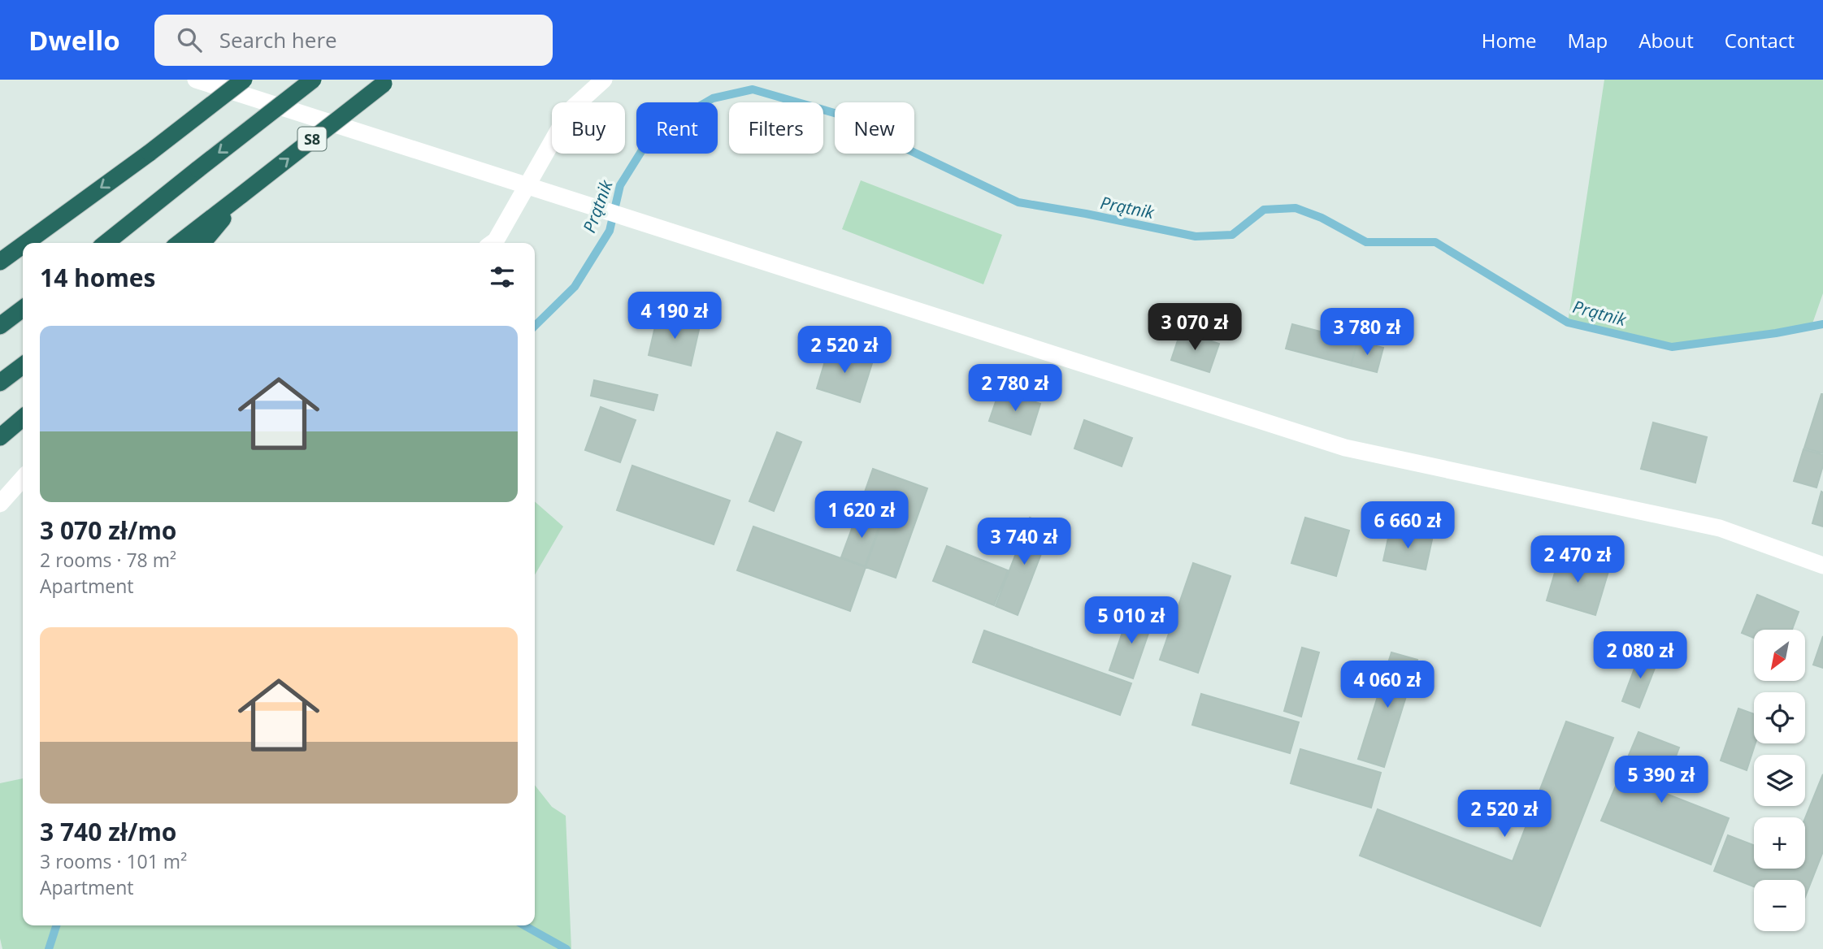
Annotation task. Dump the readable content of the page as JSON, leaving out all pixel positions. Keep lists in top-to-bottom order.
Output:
{
  "streets": {
    "highway": ["S8"]
  },
  "water": ["Prątnik"],
  "north": "bottom left",
  "page": {
    "header": "Dwello",
    "search": "Search here",
    "nav": [
      "Home",
      "Map",
      "About",
      "Contact"
    ],
    "chip": [
      "Buy",
      "Rent",
      "Filters",
      "New"
    ],
    "heading": "14 homes",
    "price": [
      "4 190 zł",
      "3 070 zł",
      "3 780 zł",
      "2 520 zł",
      "2 780 zł",
      "1 620 zł",
      "6 660 zł",
      "3 740 zł",
      "2 470 zł",
      "5 010 zł",
      "2 080 zł",
      "4 060 zł",
      "5 390 zł",
      "2 520 zł"
    ],
    "list": [
      {
        "name": "3 070 zł/mo",
        "note": "2 rooms · 78 m² · Apartment"
      },
      {
        "name": "3 740 zł/mo",
        "note": "3 rooms · 101 m² · Apartment"
      }
    ],
    "map_buttons": ["+", "−"]
  }
}
